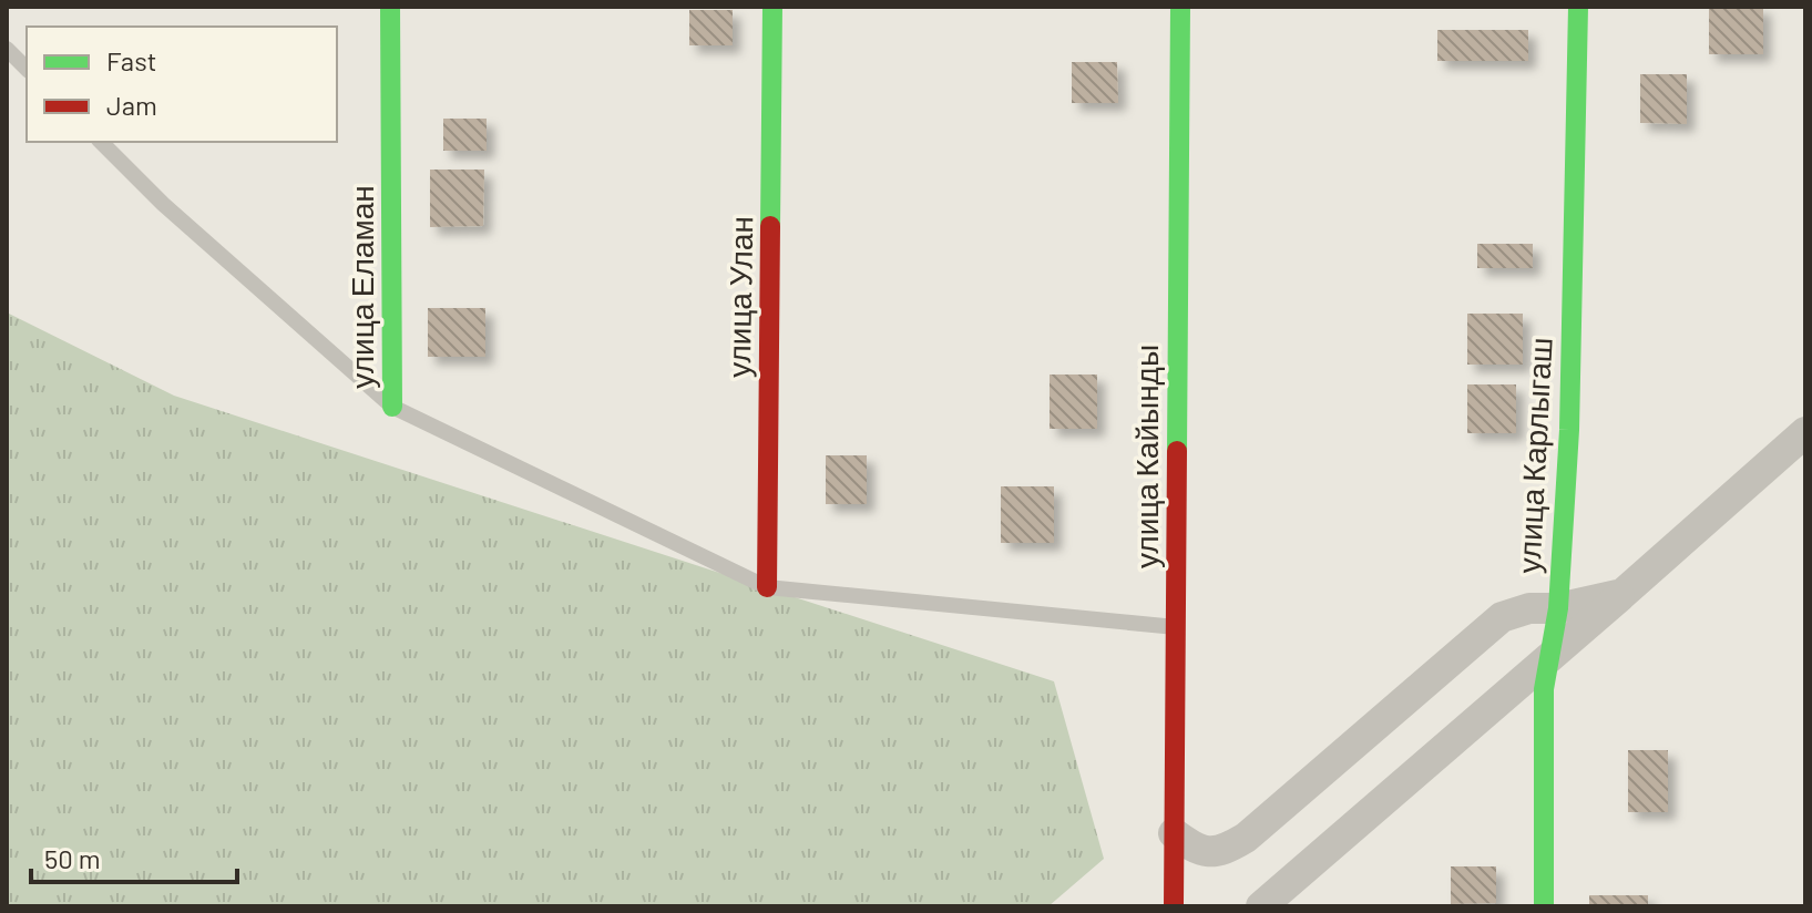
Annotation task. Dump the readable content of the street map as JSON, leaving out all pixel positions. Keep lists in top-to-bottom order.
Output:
{
  "streets": {
    "street": [
      "улица Еламан",
      "улица Улан",
      "улица Карлыгаш",
      "улица Кайынды"
    ]
  },
  "legend": ["Fast", "Jam"],
  "scale_bar": "50 m"
}
